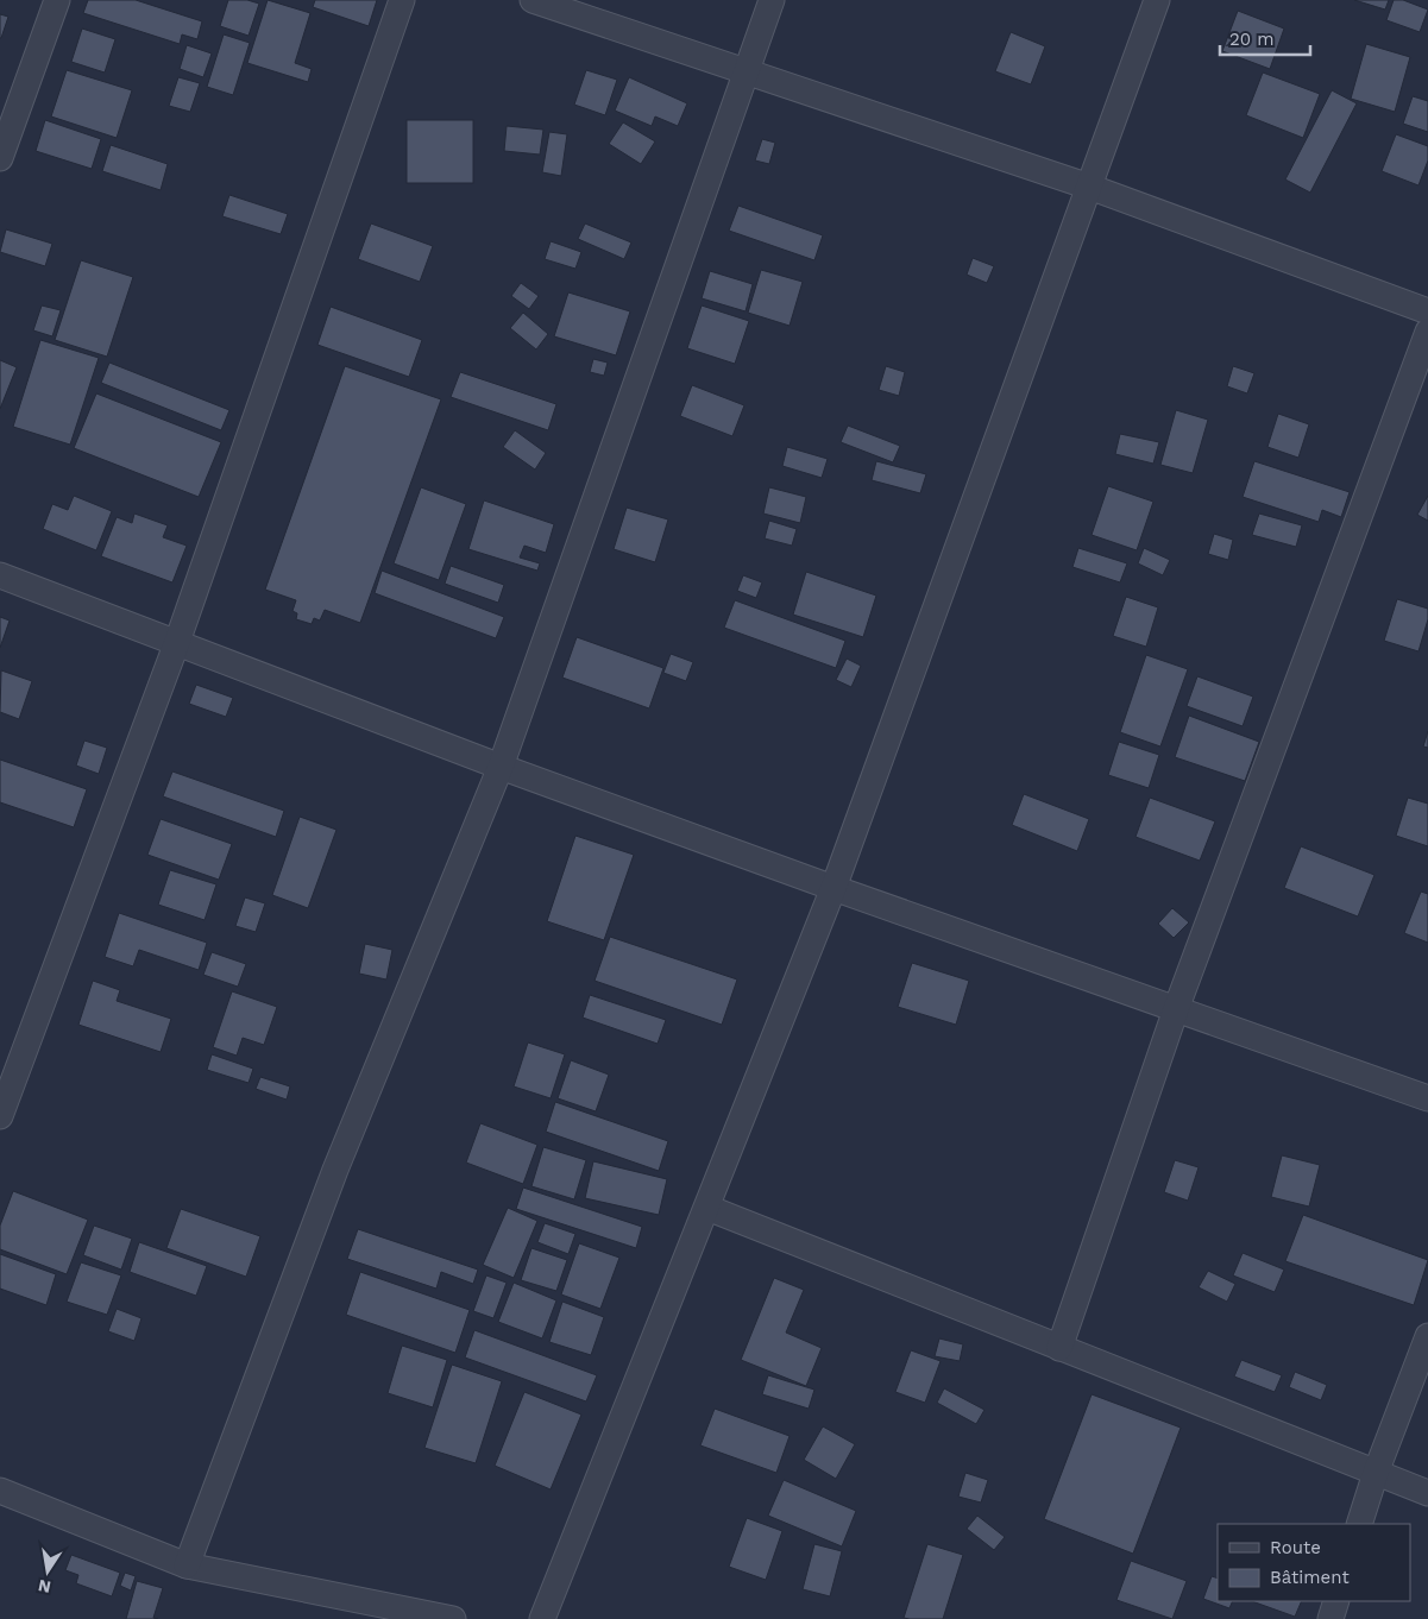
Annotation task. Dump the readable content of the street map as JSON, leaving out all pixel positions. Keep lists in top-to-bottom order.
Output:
{
  "legend": ["Route", "Bâtiment"],
  "scale_bar": "20 m",
  "north": "bottom"
}
